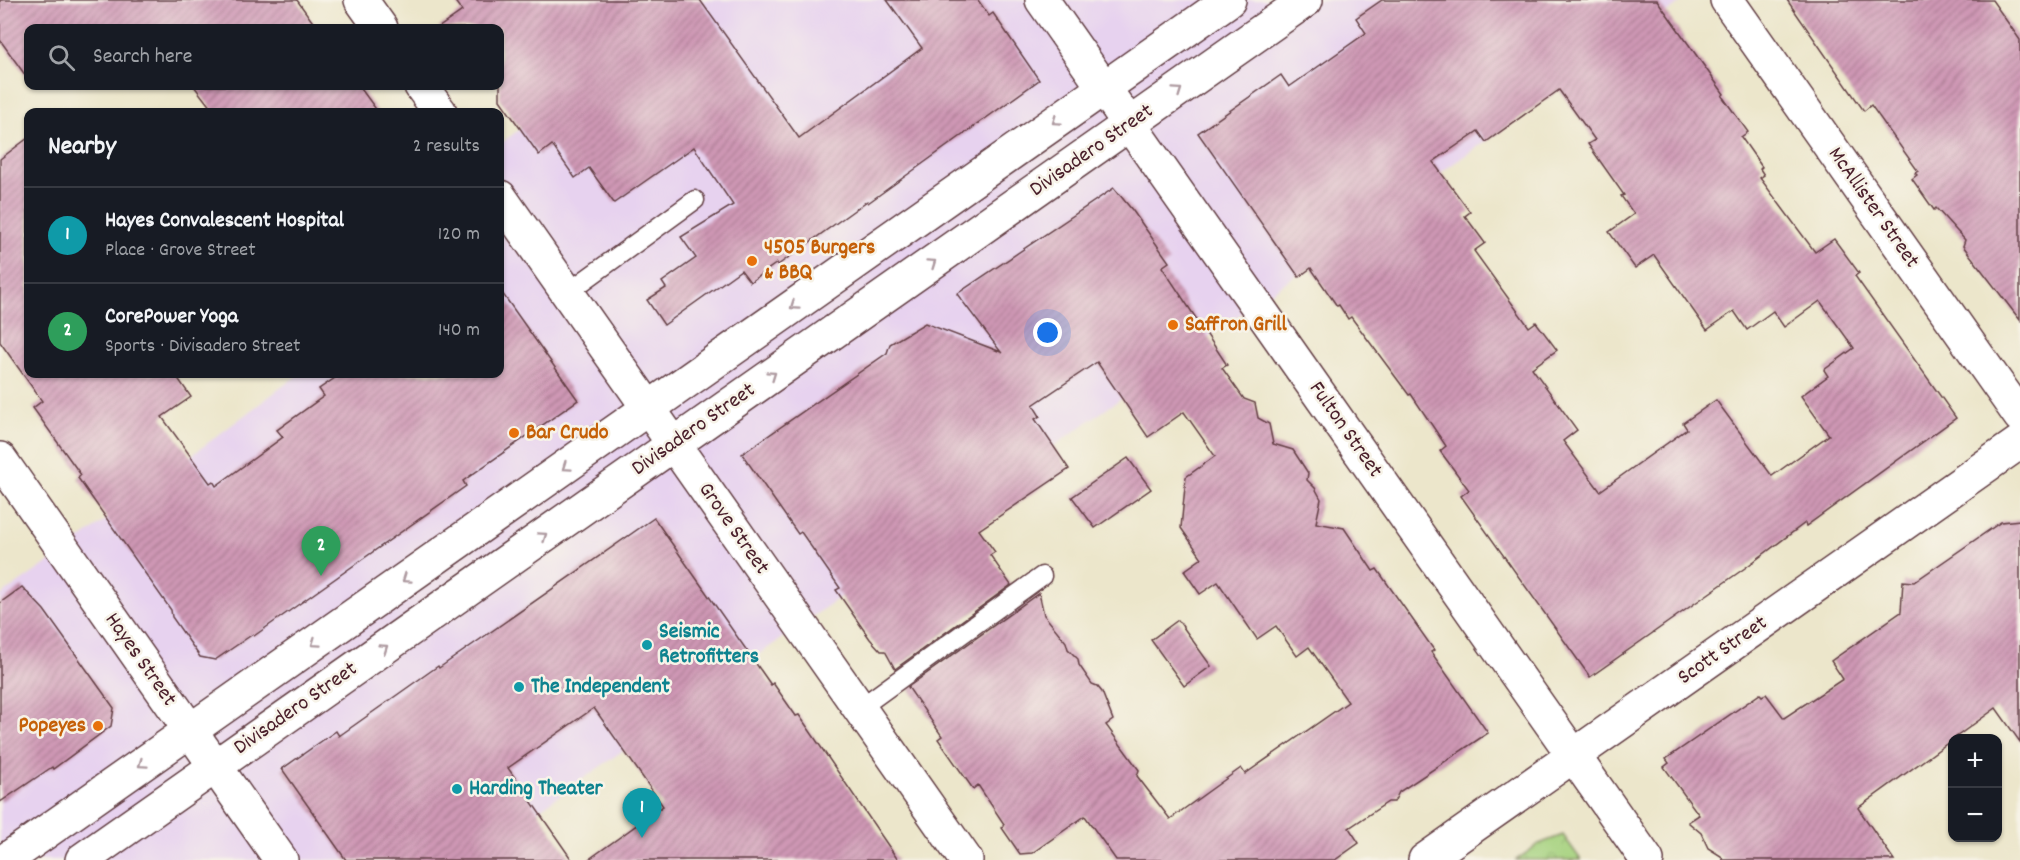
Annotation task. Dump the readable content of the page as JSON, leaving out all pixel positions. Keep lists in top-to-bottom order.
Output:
{
  "streets": {
    "street": [
      "Divisadero Street",
      "McAllister Street",
      "Fulton Street",
      "Grove Street",
      "Scott Street",
      "Hayes Street"
    ]
  },
  "crossings": [
    ["Divisadero Street", "Fulton Street"],
    ["Divisadero Street", "Grove Street"],
    ["Divisadero Street", "Hayes Street"],
    ["Fulton Street", "Scott Street"]
  ],
  "places": [
    "4505 Burgers & BBQ",
    "Saffron Grill",
    "Bar Crudo",
    "Seismic Retrofitters",
    "The Independent",
    "Popeyes",
    "Harding Theater"
  ],
  "page": {
    "search": "Search here",
    "heading": ["Nearby", "2 results"],
    "list": [
      {
        "mark": "1",
        "name": "Hayes Convalescent Hospital",
        "note": "Place · Grove Street",
        "value": "120 m"
      },
      {
        "mark": "2",
        "name": "CorePower Yoga",
        "note": "Sports · Divisadero Street",
        "value": "140 m"
      }
    ],
    "pins": ["2", "1"],
    "map_buttons": ["+", "−"]
  }
}
